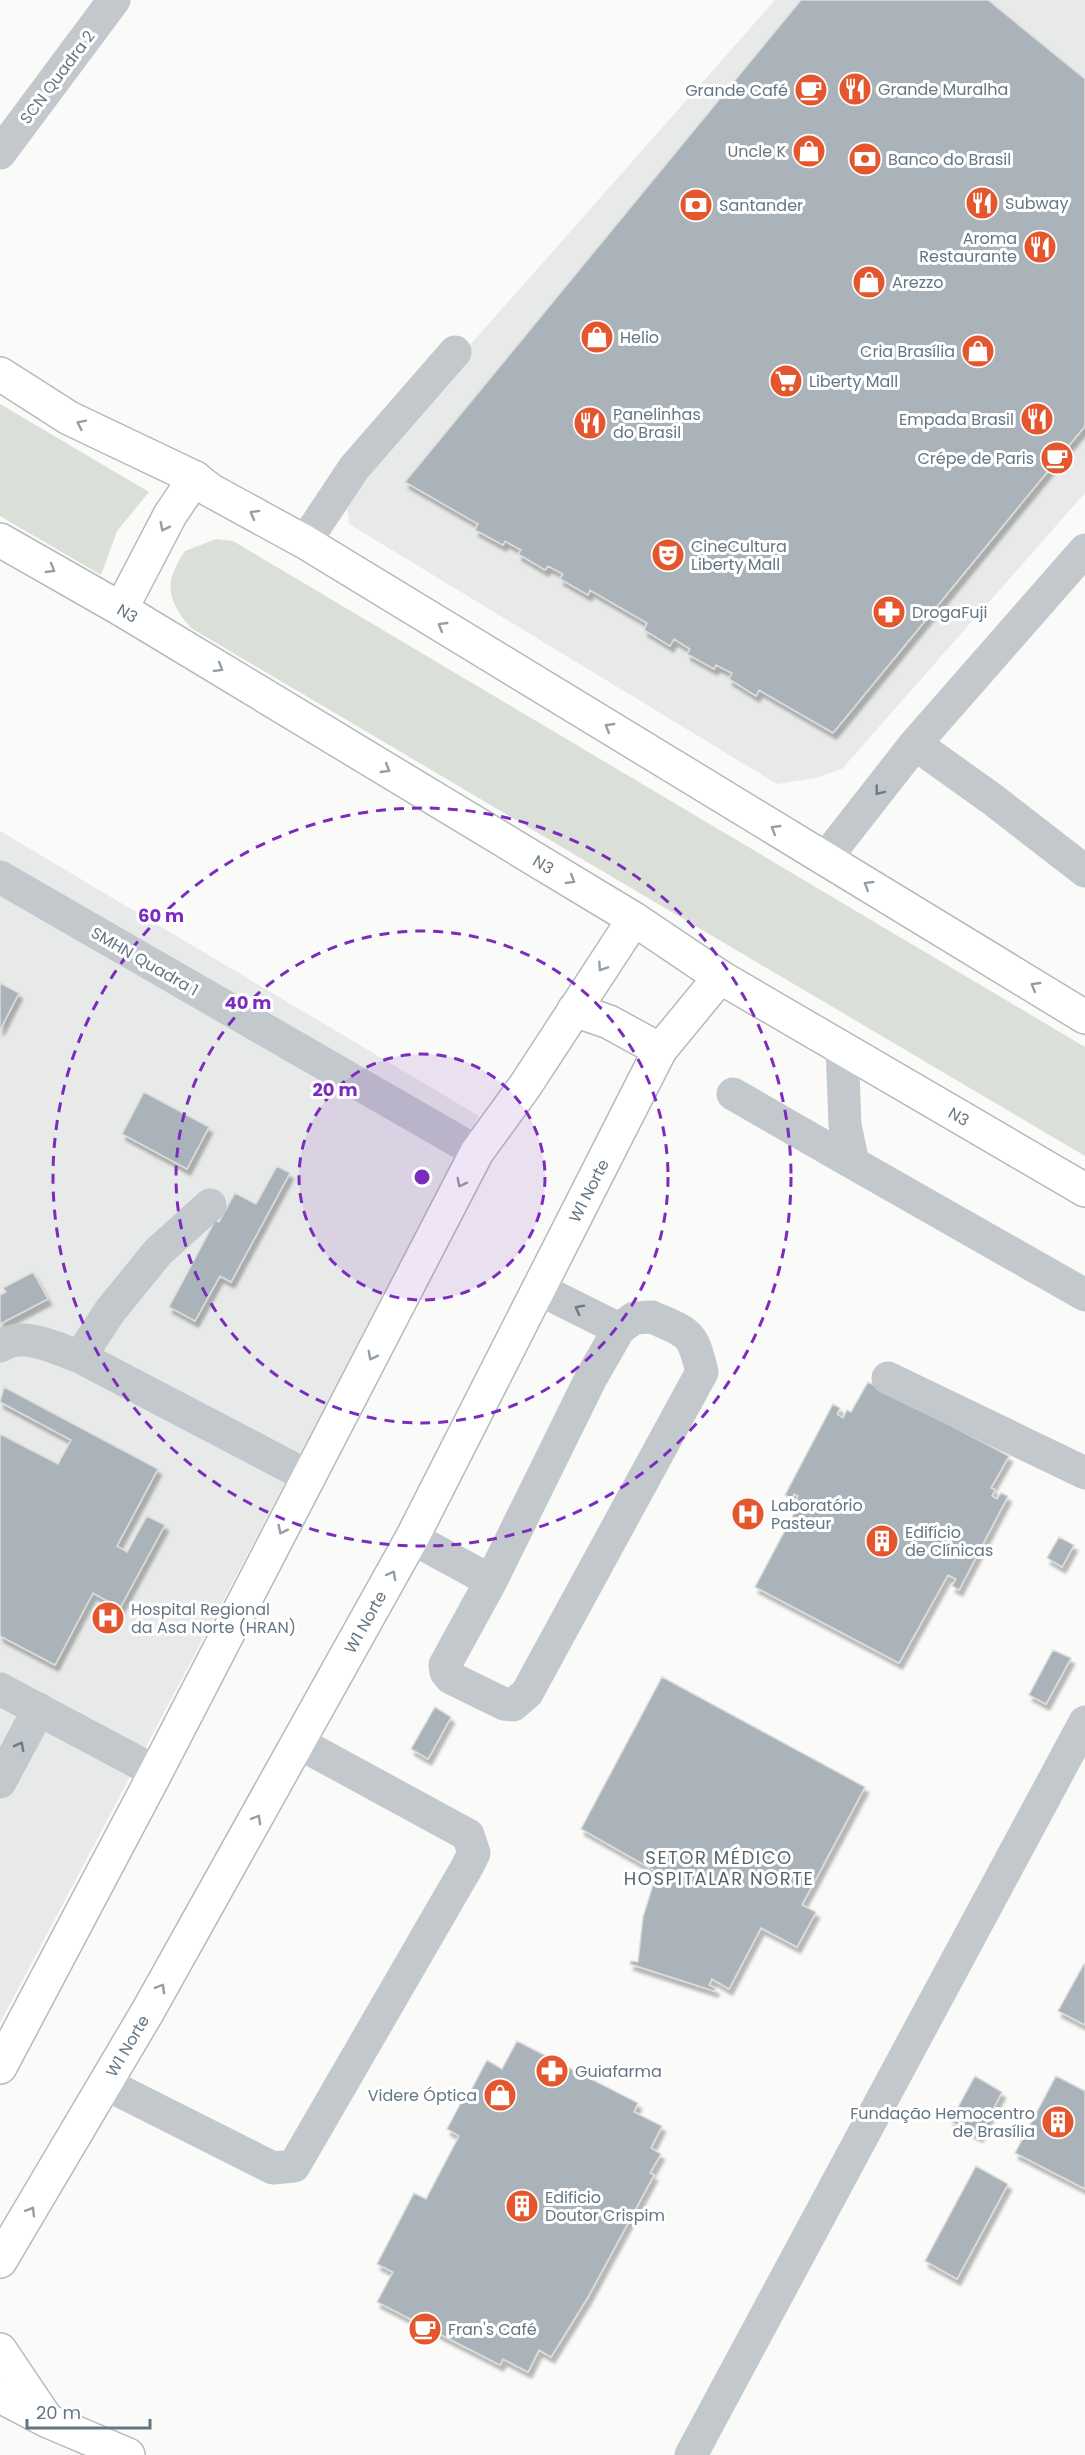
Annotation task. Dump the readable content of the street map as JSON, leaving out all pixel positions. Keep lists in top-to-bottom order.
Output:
{
  "streets": {
    "main road": ["N3", "W1 Norte"],
    "street": ["SCN Quadra 2", "SMHN Quadra 1"]
  },
  "crossings": [
    ["N3", "W1 Norte"]
  ],
  "districts": ["SETOR MÉDICO HOSPITALAR NORTE"],
  "places": {
    "restaurant": [
      "Grande Muralha",
      "Subway",
      "Aroma Restaurante",
      "Empada Brasil",
      "Panelinhas do Brasil"
    ],
    "cafe": ["Grande Café", "Crépe de Paris", "Fran's Café"],
    "shop": [
      "Uncle K",
      "Arezzo",
      "Helio",
      "Cria Brasília",
      "Videre Óptica"
    ],
    "bank": ["Banco do Brasil", "Santander"],
    "supermarket": ["Liberty Mall"],
    "theatre": ["CineCultura Liberty Mall"],
    "pharmacy": ["DrogaFuji", "Guiafarma"],
    "hospital": ["Laboratório Pasteur", "Hospital Regional da Asa Norte (HRAN)"],
    "building": ["Edifício de Clínicas", "Fundação Hemocentro de Brasília", "Edificio Doutor Crispim"]
  },
  "scale_bar": "20 m",
  "rings": ["60 m", "40 m", "20 m"]
}
